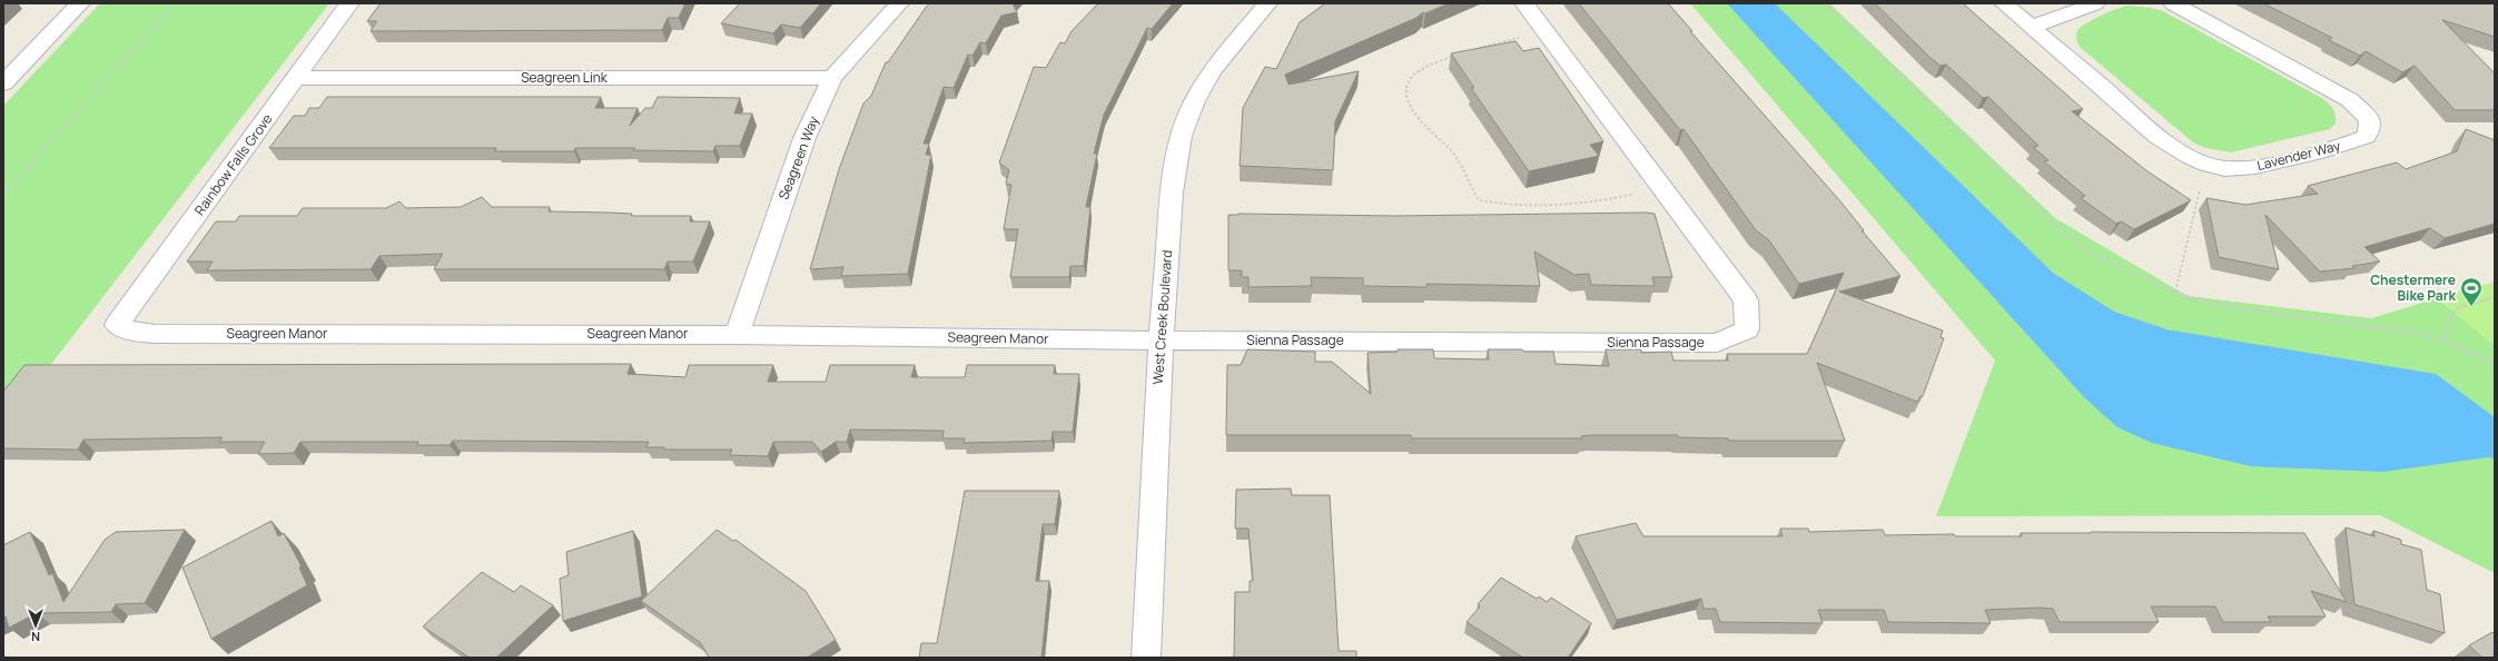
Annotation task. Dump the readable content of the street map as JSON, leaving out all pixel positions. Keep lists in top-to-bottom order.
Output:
{
  "streets": {
    "street": [
      "Seagreen Link",
      "Lavender Way",
      "Seagreen Way",
      "Rainbow Falls Grove",
      "West Creek Boulevard",
      "Seagreen Manor",
      "Sienna Passage"
    ]
  },
  "crossings": [
    ["Seagreen Link", "Seagreen Way"],
    ["Seagreen Link", "Rainbow Falls Grove"],
    ["Seagreen Way", "Seagreen Manor"],
    ["Rainbow Falls Grove", "Seagreen Manor"],
    ["West Creek Boulevard", "Seagreen Manor"],
    ["West Creek Boulevard", "Sienna Passage"],
    ["Seagreen Manor", "Sienna Passage"]
  ],
  "places": {
    "sports": ["Chestermere Bike Park"]
  },
  "north": "bottom"
}
